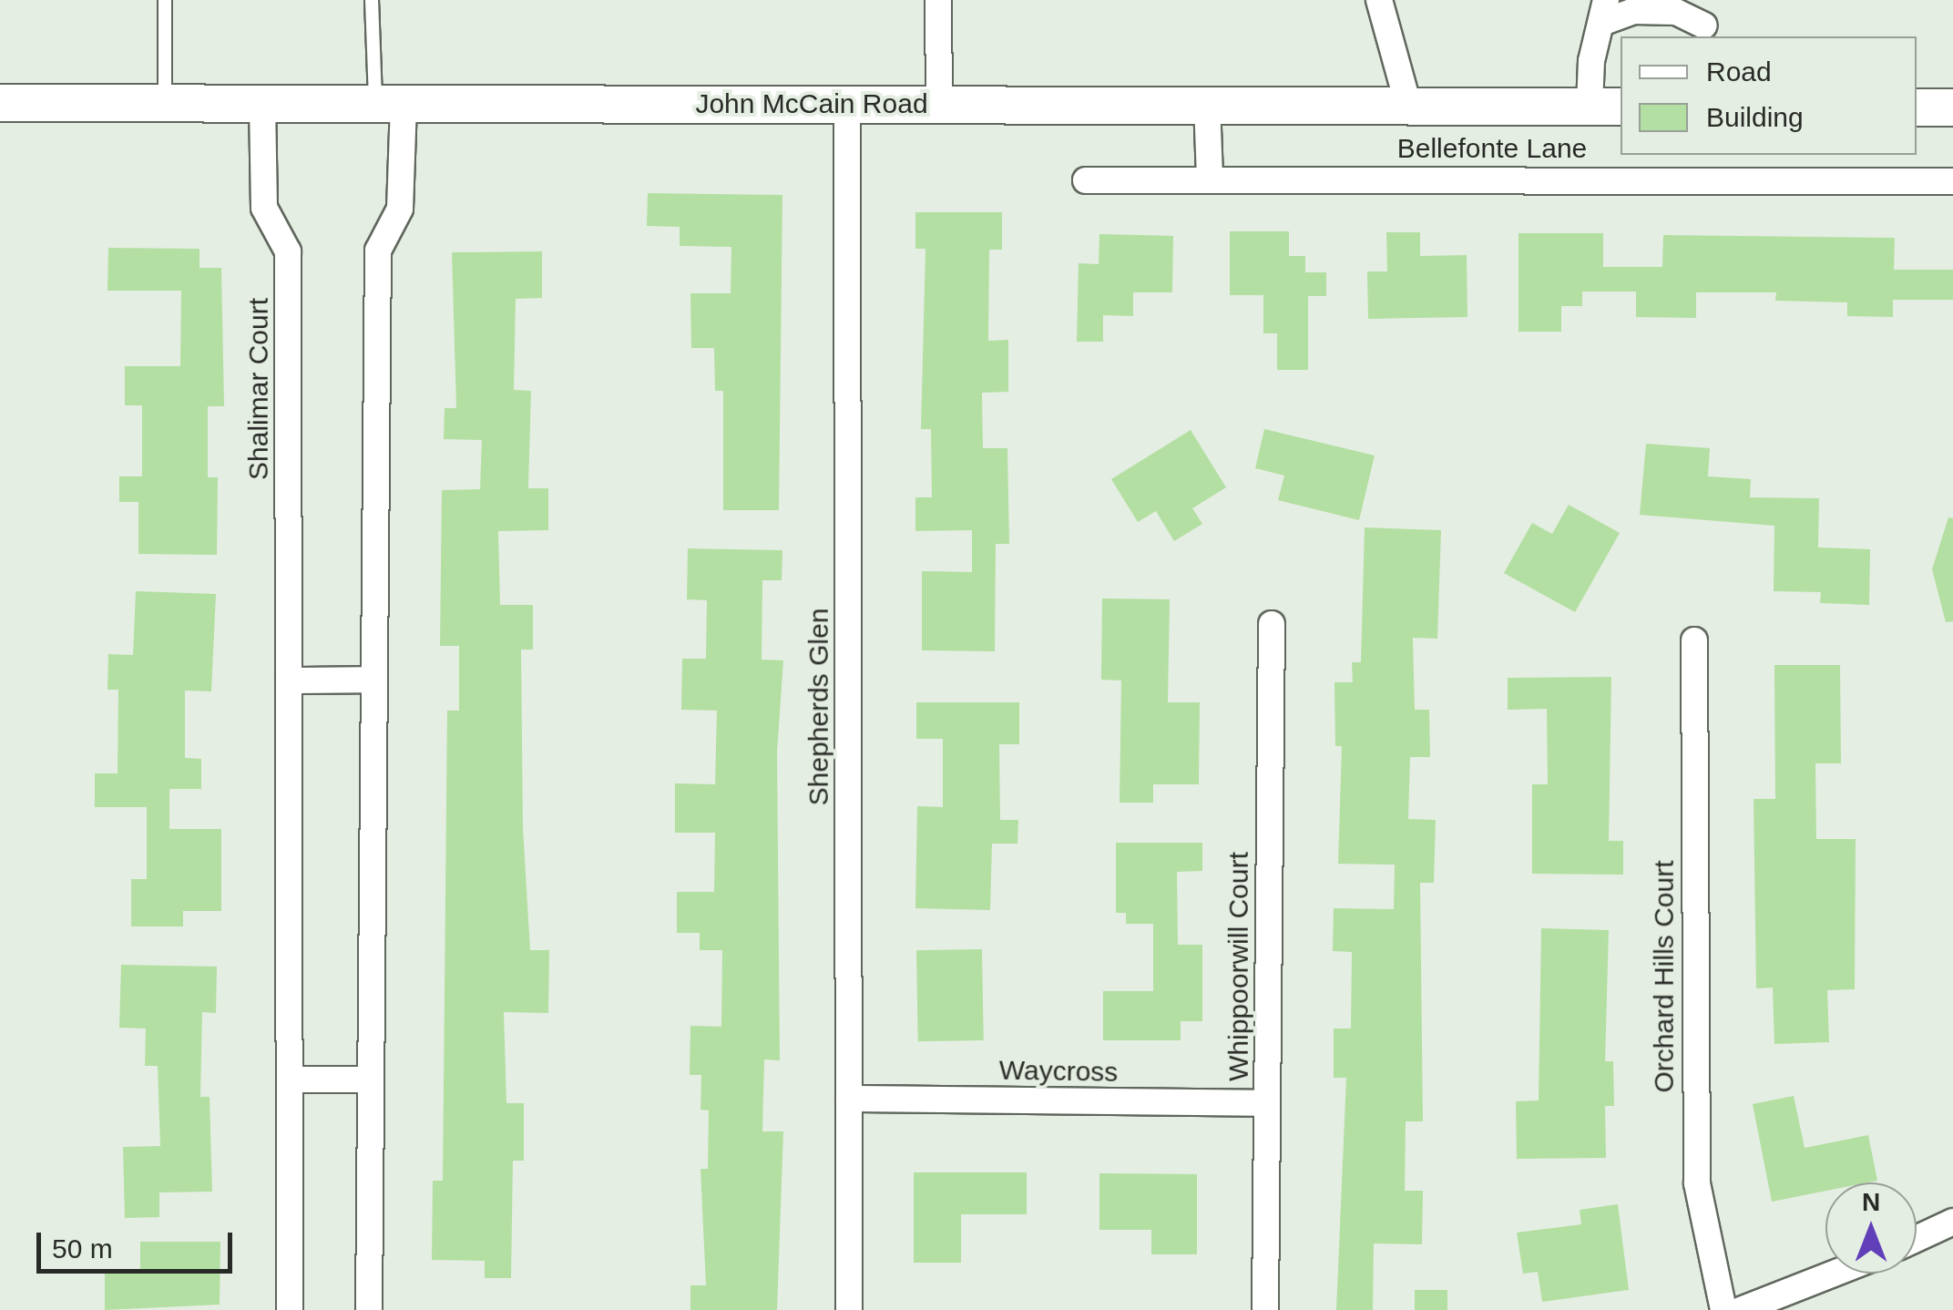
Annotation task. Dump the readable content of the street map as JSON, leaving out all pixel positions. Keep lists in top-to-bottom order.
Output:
{
  "streets": {
    "main road": ["John McCain Road"],
    "street": [
      "Bellefonte Lane",
      "Shalimar Court",
      "Shepherds Glen",
      "Whippoorwill Court",
      "Orchard Hills Court",
      "Waycross"
    ]
  },
  "crossings": [
    ["John McCain Road", "Shalimar Court"],
    ["John McCain Road", "Shepherds Glen"],
    ["Shepherds Glen", "Waycross"],
    ["Whippoorwill Court", "Waycross"]
  ],
  "legend": ["Road", "Building"],
  "scale_bar": "50 m",
  "north": "top"
}
